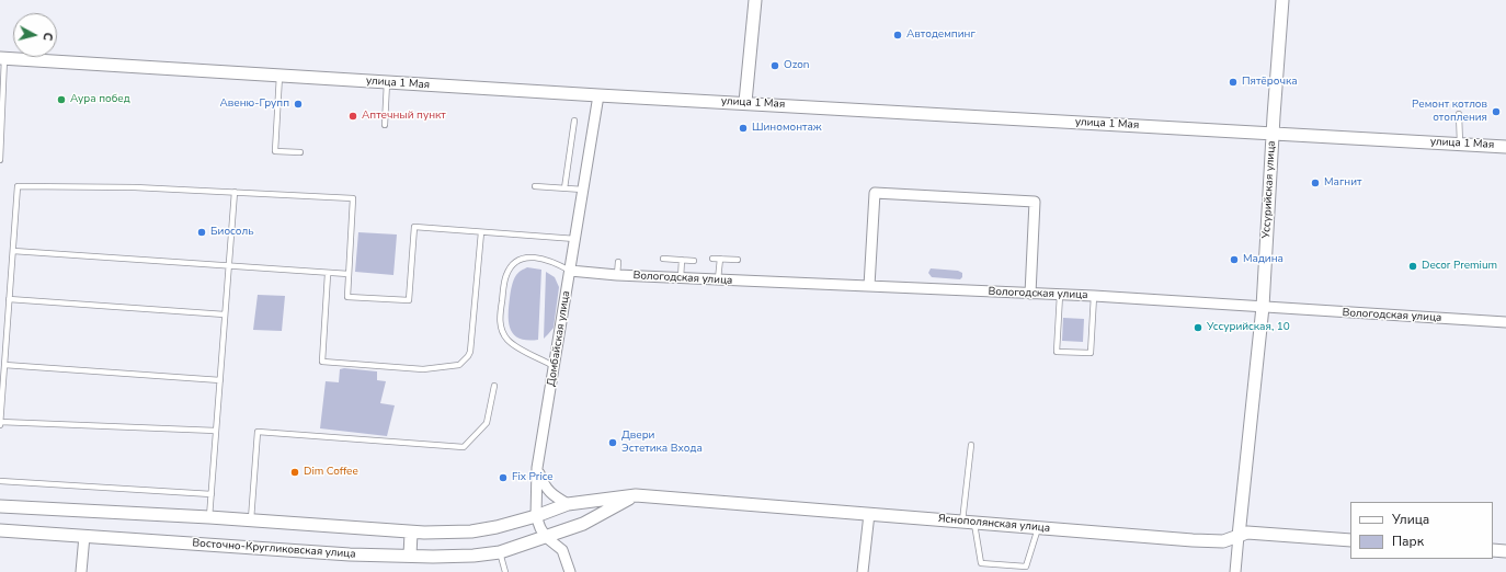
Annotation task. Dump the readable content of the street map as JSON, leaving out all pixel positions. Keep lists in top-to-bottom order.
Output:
{
  "streets": {
    "street": [
      "улица 1 Мая",
      "Уссурийская улица",
      "Вологодская улица",
      "Домбайская улица",
      "Яснополянская улица",
      "Восточно-Кругликовская улица"
    ]
  },
  "crossings": [
    ["улица 1 Мая", "Уссурийская улица"],
    ["улица 1 Мая", "Домбайская улица"],
    ["Уссурийская улица", "Вологодская улица"],
    ["Уссурийская улица", "Яснополянская улица"],
    ["Вологодская улица", "Домбайская улица"],
    ["Домбайская улица", "Яснополянская улица"],
    ["Домбайская улица", "Восточно-Кругликовская улица"],
    ["Яснополянская улица", "Восточно-Кругликовская улица"]
  ],
  "places": [
    "Автодемпинг",
    "Ozon",
    "Пятёрочка",
    "Аура побед",
    "Авеню-Групп",
    "Ремонт котлов отопления",
    "Аптечный пункт",
    "Шиномонтаж",
    "Магнит",
    "Биосоль",
    "Мадина",
    "Decor Premium",
    "Уссурийская, 10",
    "Двери Эстетика Входа",
    "Dim Coffee",
    "Fix Price"
  ],
  "legend": ["Улица", "Парк"],
  "north": "right"
}
